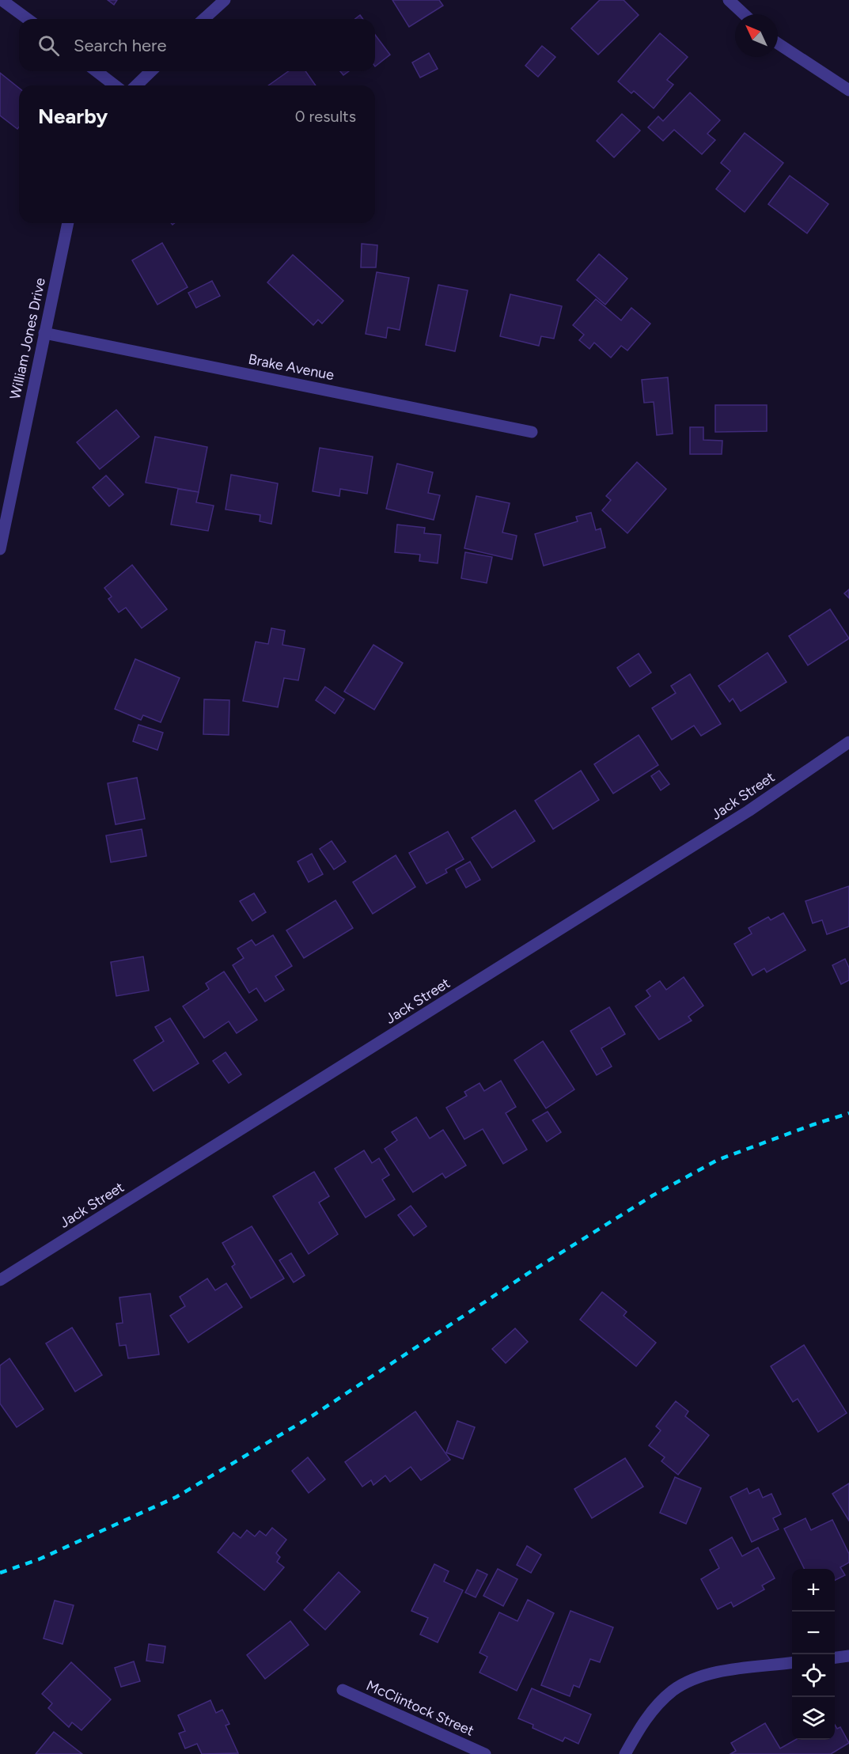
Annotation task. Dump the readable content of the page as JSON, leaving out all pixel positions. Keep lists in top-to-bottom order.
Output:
{
  "streets": {
    "street": [
      "William Jones Drive",
      "Brake Avenue",
      "Jack Street",
      "McClintock Street"
    ]
  },
  "crossings": [
    ["William Jones Drive", "Brake Avenue"]
  ],
  "north": "top left",
  "page": {
    "search": "Search here",
    "heading": ["Nearby", "0 results"],
    "map_buttons": ["+", "−"]
  }
}
